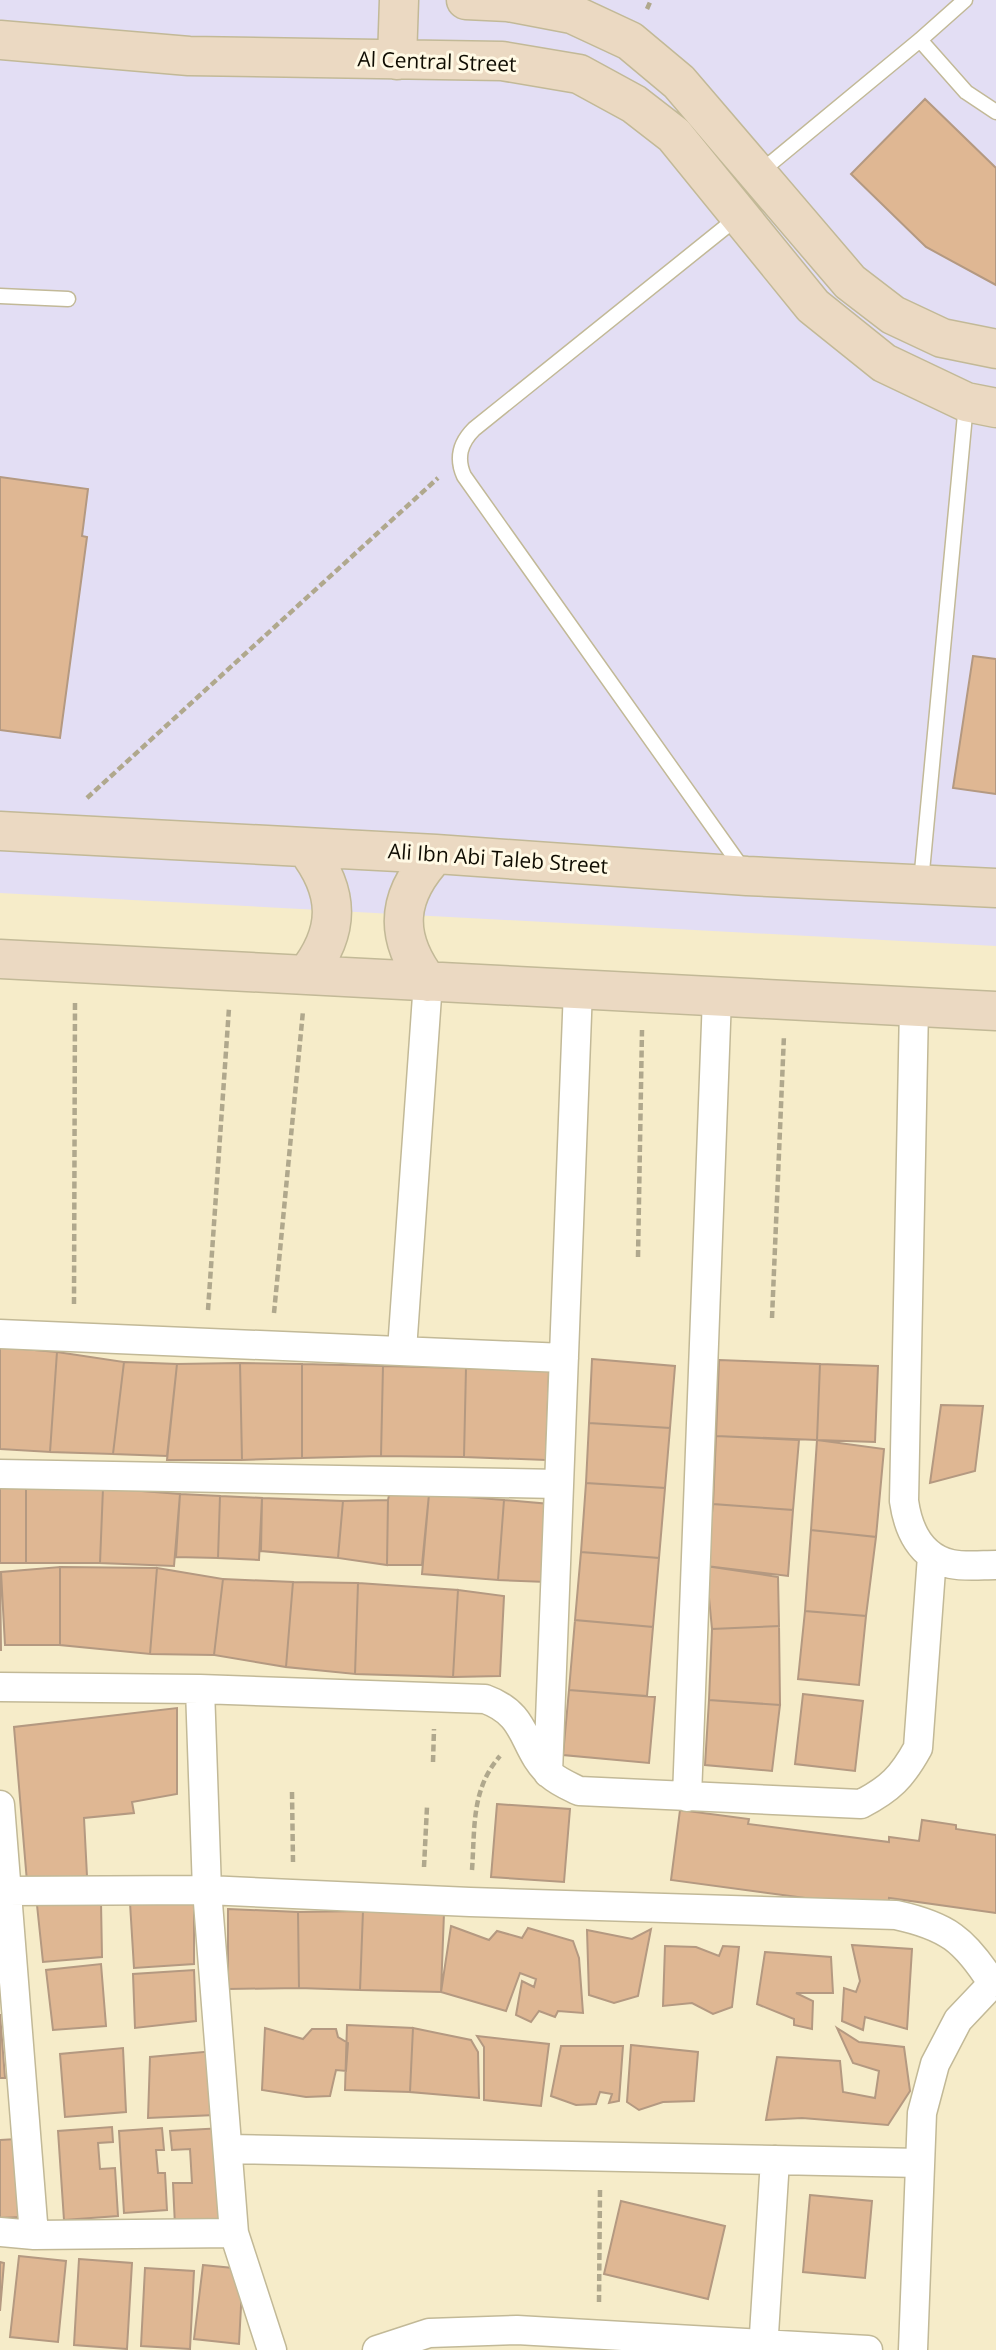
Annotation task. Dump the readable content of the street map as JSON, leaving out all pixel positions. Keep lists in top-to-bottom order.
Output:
{
  "streets": {
    "street": ["Al Central Street", "Ali Ibn Abi Taleb Street"]
  }
}
